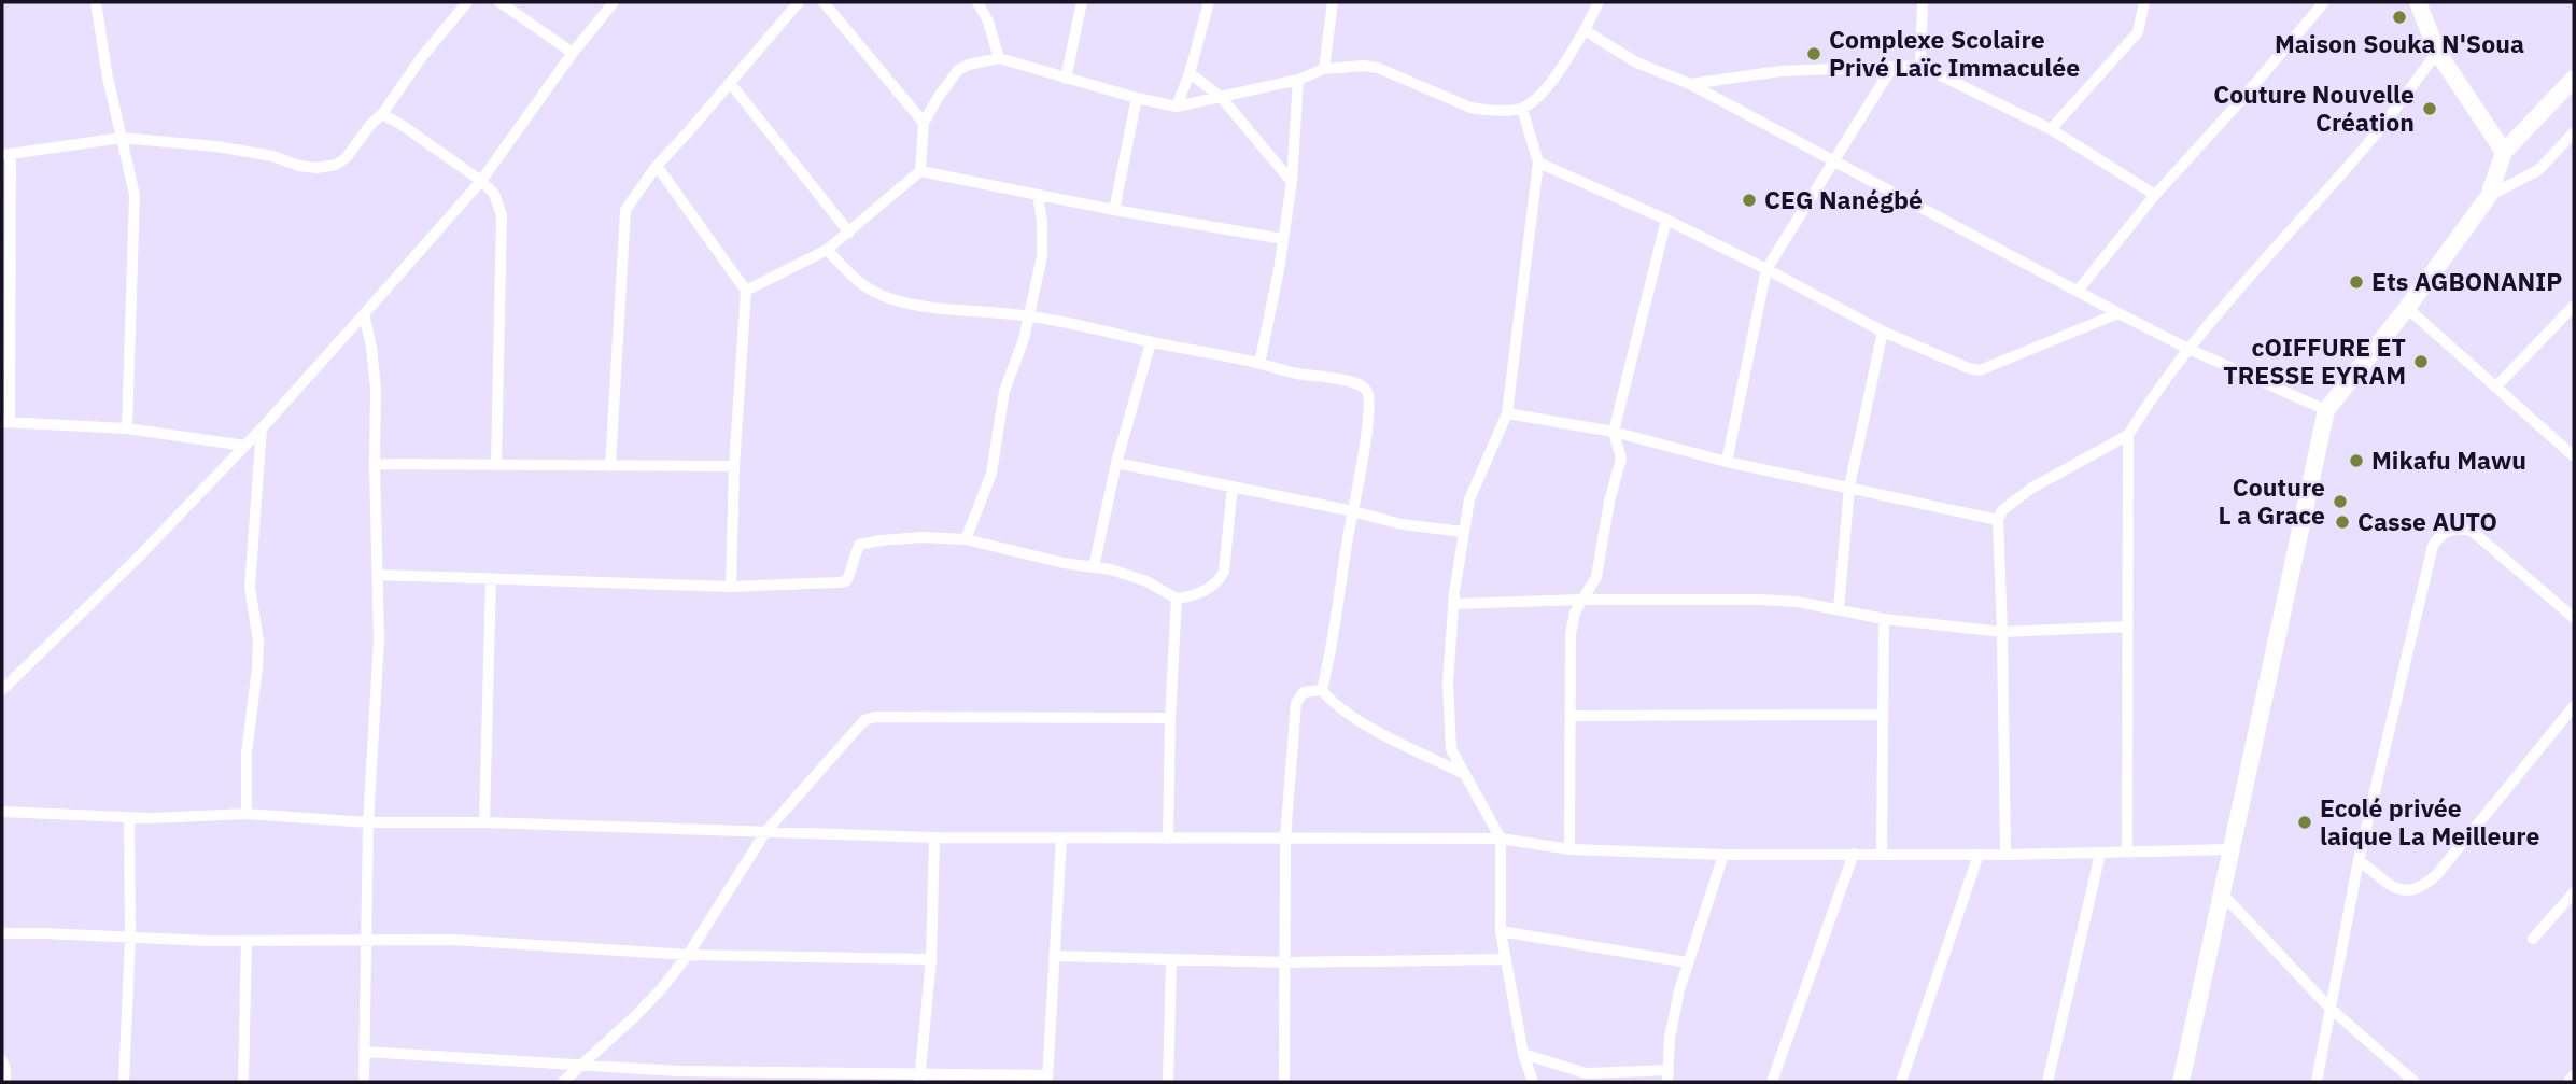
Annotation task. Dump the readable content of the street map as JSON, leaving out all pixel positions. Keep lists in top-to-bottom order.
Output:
{
  "places": [
    "Maison Souka N'Soua",
    "Complexe Scolaire Privé Laïc Immaculée",
    "Couture Nouvelle Création",
    "CEG Nanégbé",
    "Ets AGBONANIP",
    "cOIFFURE ET TRESSE EYRAM",
    "Mikafu Mawu",
    "Couture L a Grace",
    "Casse AUTO",
    "Ecolé privée laique La Meilleure"
  ]
}
